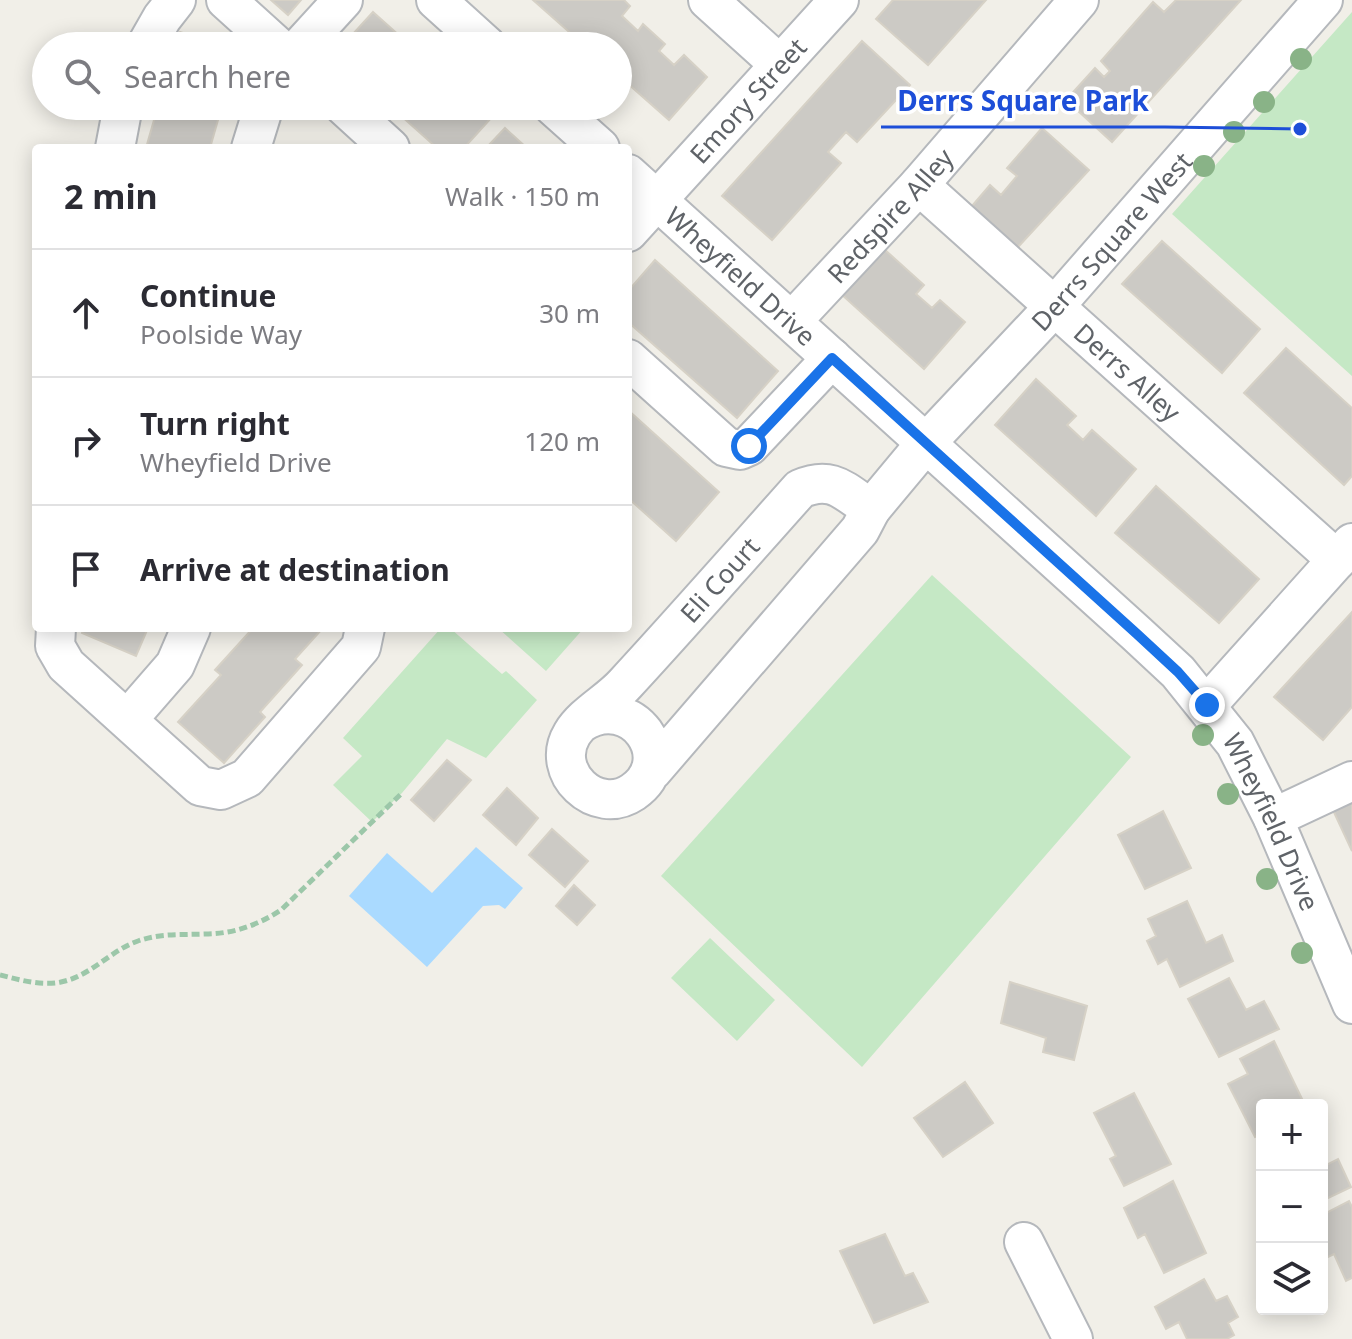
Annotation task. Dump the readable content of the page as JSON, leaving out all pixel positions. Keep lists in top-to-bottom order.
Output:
{
  "streets": {
    "street": [
      "Emory Street",
      "Redspire Alley",
      "Derrs Square West",
      "Wheyfield Drive",
      "Derrs Alley",
      "Eli Court"
    ]
  },
  "crossings": [
    ["Emory Street", "Wheyfield Drive"],
    ["Redspire Alley", "Wheyfield Drive"],
    ["Redspire Alley", "Derrs Alley"],
    ["Derrs Square West", "Wheyfield Drive"],
    ["Derrs Square West", "Derrs Alley"],
    ["Derrs Square West", "Eli Court"],
    ["Wheyfield Drive", "Eli Court"]
  ],
  "places": ["Derrs Square Park"],
  "page": {
    "search": "Search here",
    "heading": ["2 min", "Walk · 150 m"],
    "list": [
      ["Continue", "Poolside Way", "30 m"],
      ["Turn right", "Wheyfield Drive", "120 m"],
      "Arrive at destination"
    ],
    "map_buttons": ["+", "−"]
  }
}
